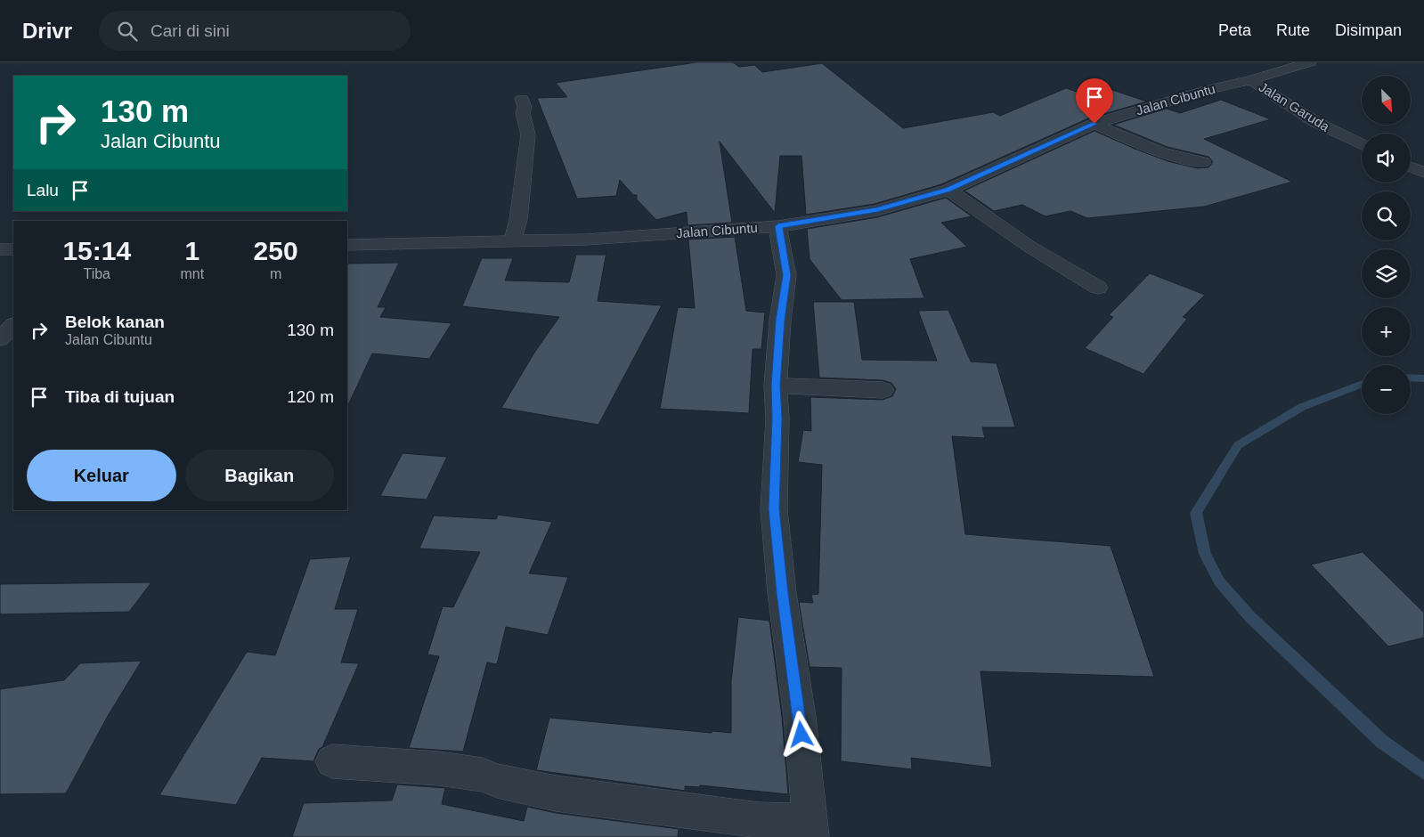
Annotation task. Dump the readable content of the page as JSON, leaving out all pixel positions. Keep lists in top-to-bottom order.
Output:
{
  "streets": {
    "street": ["Jalan Cibuntu", "Jalan Garuda"]
  },
  "crossings": [
    ["Jalan Cibuntu", "Jalan Garuda"]
  ],
  "north": "bottom right",
  "page": {
    "header": "Drivr",
    "search": "Cari di sini",
    "nav": ["Peta", "Rute", "Disimpan"],
    "map_buttons": ["+", "−"],
    "turn": ["130 m", "Jalan Cibuntu"],
    "then": "Lalu",
    "eta": [
      "15:14",
      "Tiba",
      "1",
      "mnt",
      "250",
      "m"
    ],
    "list": [
      {
        "name": "Belok kanan",
        "note": "Jalan Cibuntu",
        "value": "130 m"
      },
      {
        "name": "Tiba di tujuan",
        "value": "120 m"
      }
    ],
    "buttons": ["Keluar", "Bagikan"]
  }
}
